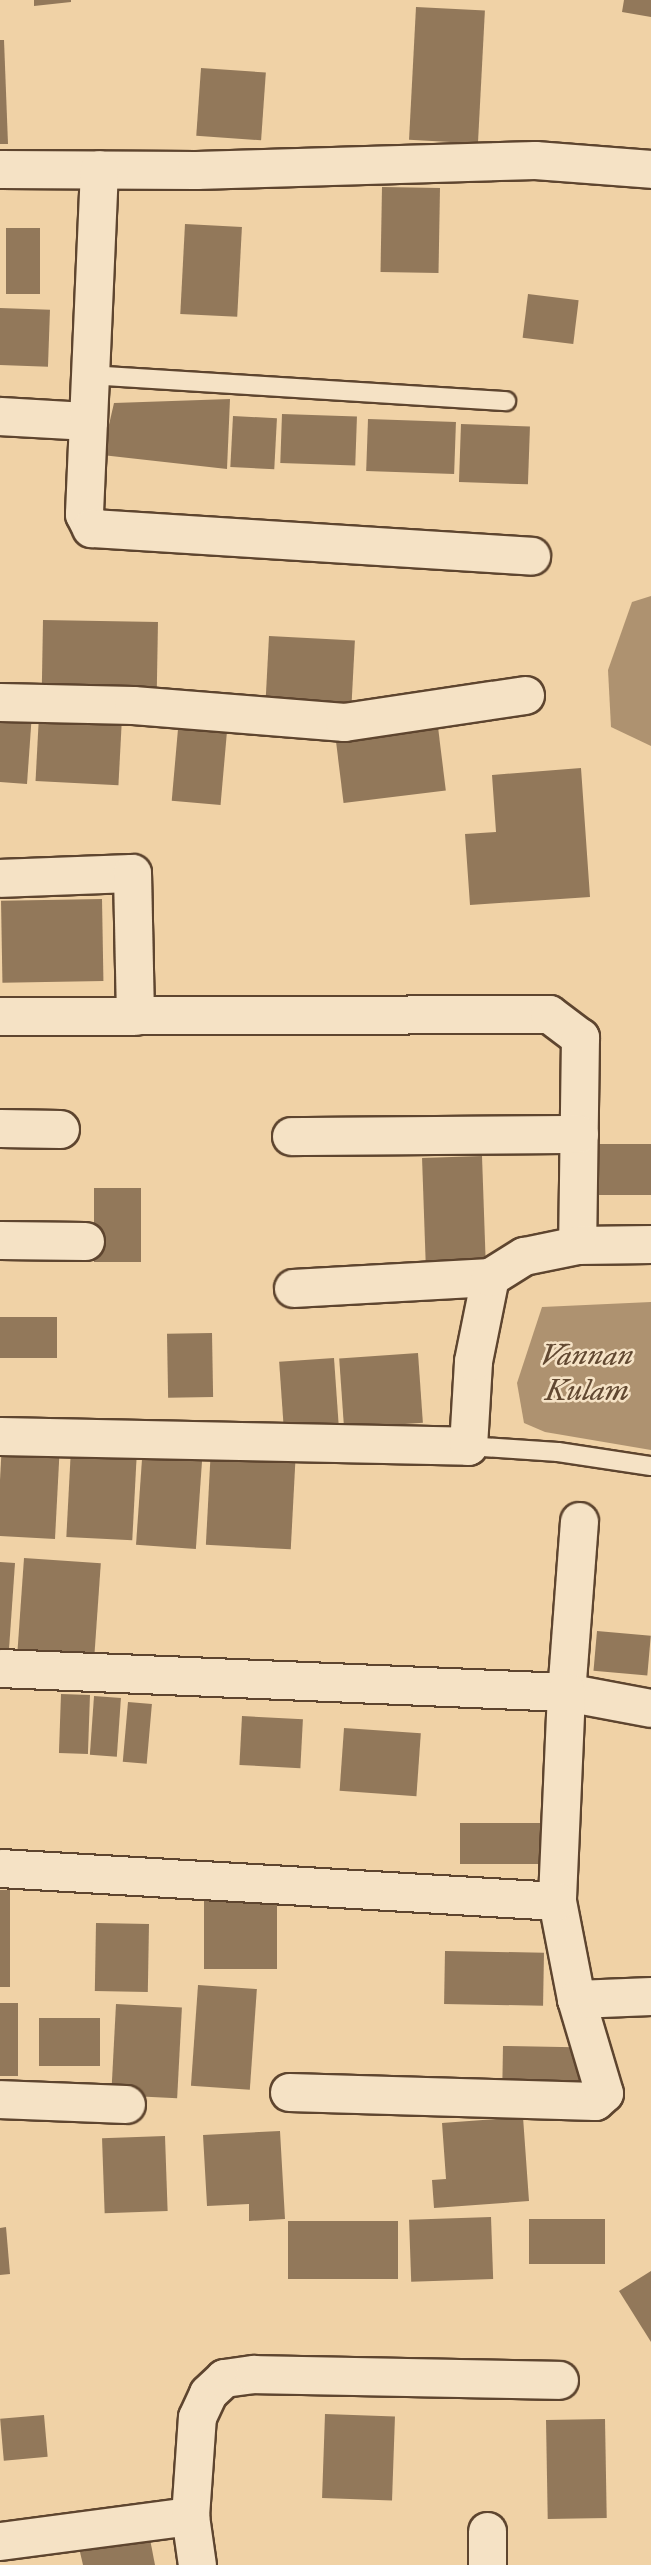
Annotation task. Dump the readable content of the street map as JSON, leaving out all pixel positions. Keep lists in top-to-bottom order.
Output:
{
  "water": ["Vannan Kulam"]
}
